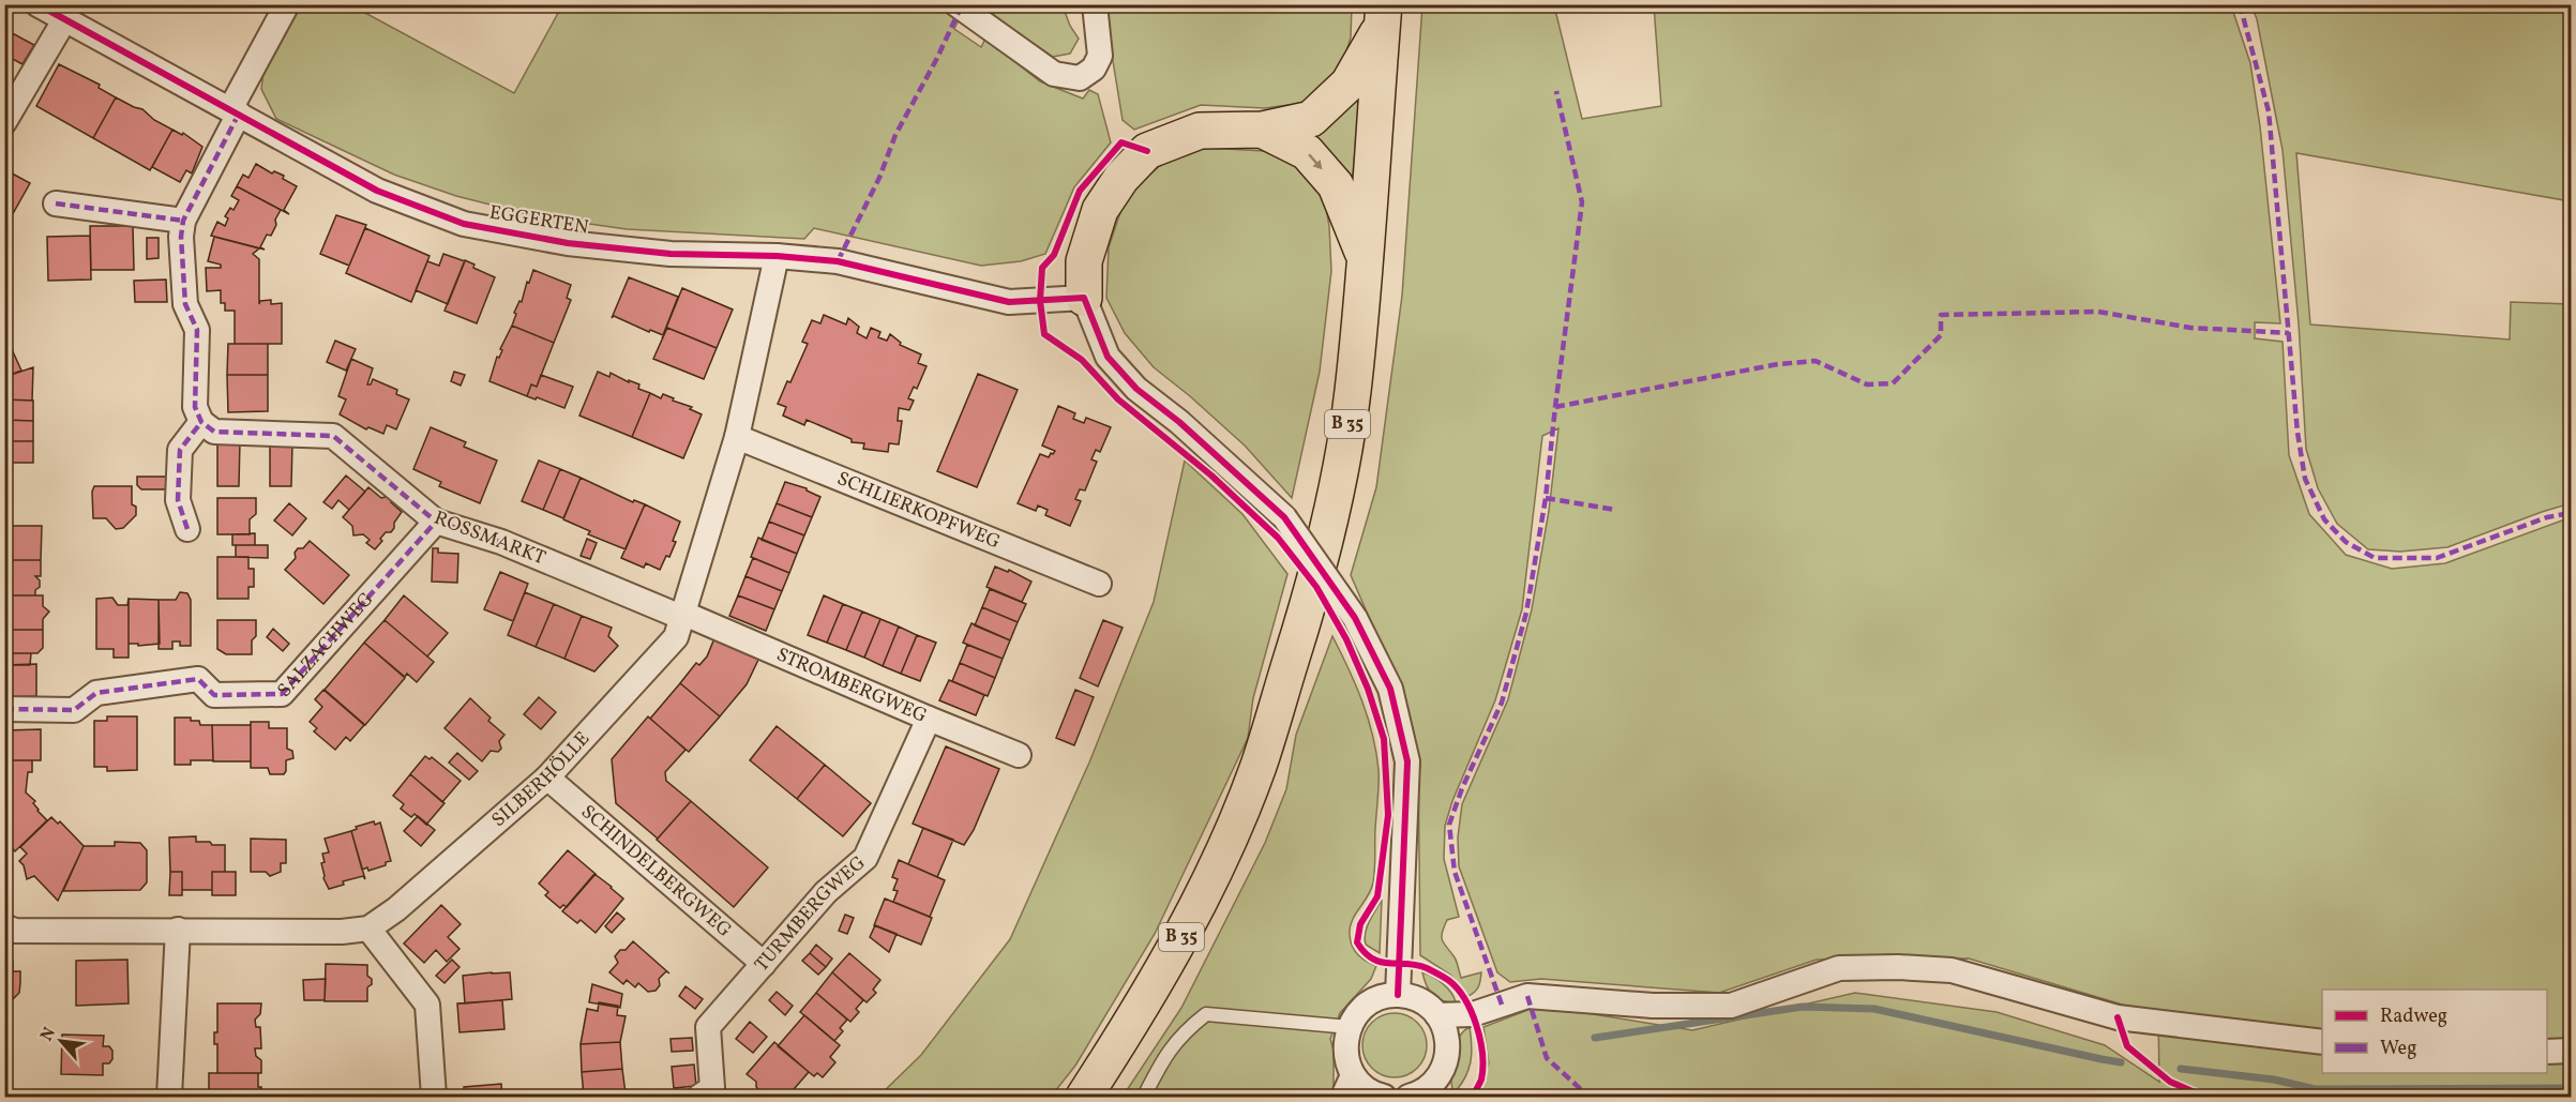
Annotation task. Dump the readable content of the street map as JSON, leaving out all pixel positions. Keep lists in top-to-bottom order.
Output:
{
  "streets": {
    "main road": ["B 35"],
    "street": [
      "EGGERTEN",
      "SCHLIERKOPFWEG",
      "ROSSMARKT",
      "SALZACHWEG",
      "STROMBERGWEG",
      "SILBERHÖLLE",
      "SCHINDELBERGWEG",
      "TURMBERGWEG"
    ]
  },
  "crossings": [
    ["EGGERTEN", "SILBERHÖLLE"],
    ["SCHLIERKOPFWEG", "SILBERHÖLLE"],
    ["ROSSMARKT", "SALZACHWEG"],
    ["ROSSMARKT", "STROMBERGWEG"],
    ["ROSSMARKT", "SILBERHÖLLE"],
    ["STROMBERGWEG", "SILBERHÖLLE"],
    ["STROMBERGWEG", "TURMBERGWEG"],
    ["SILBERHÖLLE", "SCHINDELBERGWEG"],
    ["SCHINDELBERGWEG", "TURMBERGWEG"]
  ],
  "legend": ["Radweg", "Weg"],
  "north": "top left"
}
